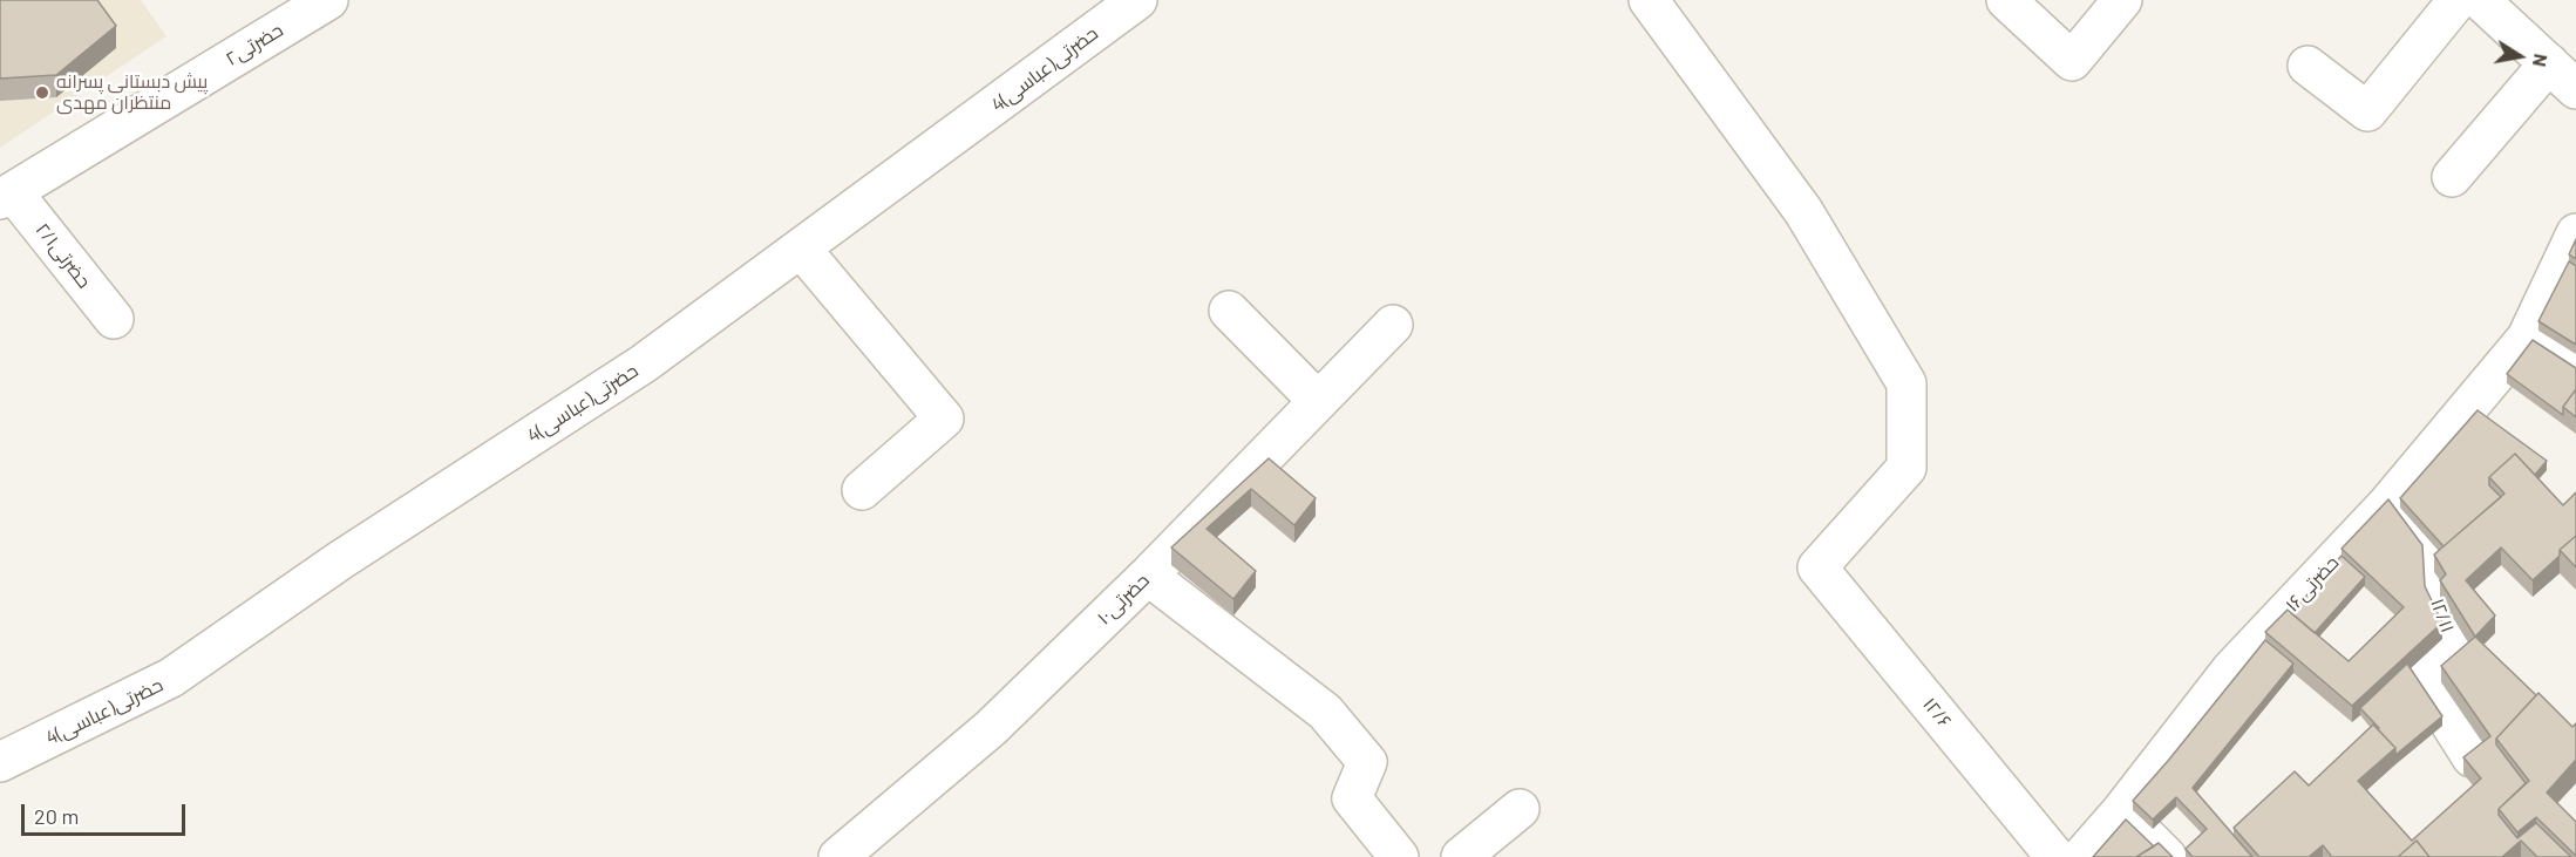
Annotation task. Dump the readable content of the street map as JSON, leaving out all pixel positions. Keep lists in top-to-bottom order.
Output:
{
  "streets": {
    "street": [
      "حضرتی۲",
      "4حضرتی(عباسی)",
      "حضرتی۲/۱",
      "حضرتی۱۶",
      "حضرتی۱۰",
      "۱۲/۱۱",
      "۱۲/۶"
    ]
  },
  "crossings": [
    ["حضرتی۲", "حضرتی۲/۱"],
    ["حضرتی۱۶", "۱۲/۱۱"]
  ],
  "places": ["پیش دبستانی پسرانه منتظران مهدی"],
  "scale_bar": "20 m",
  "north": "right"
}
